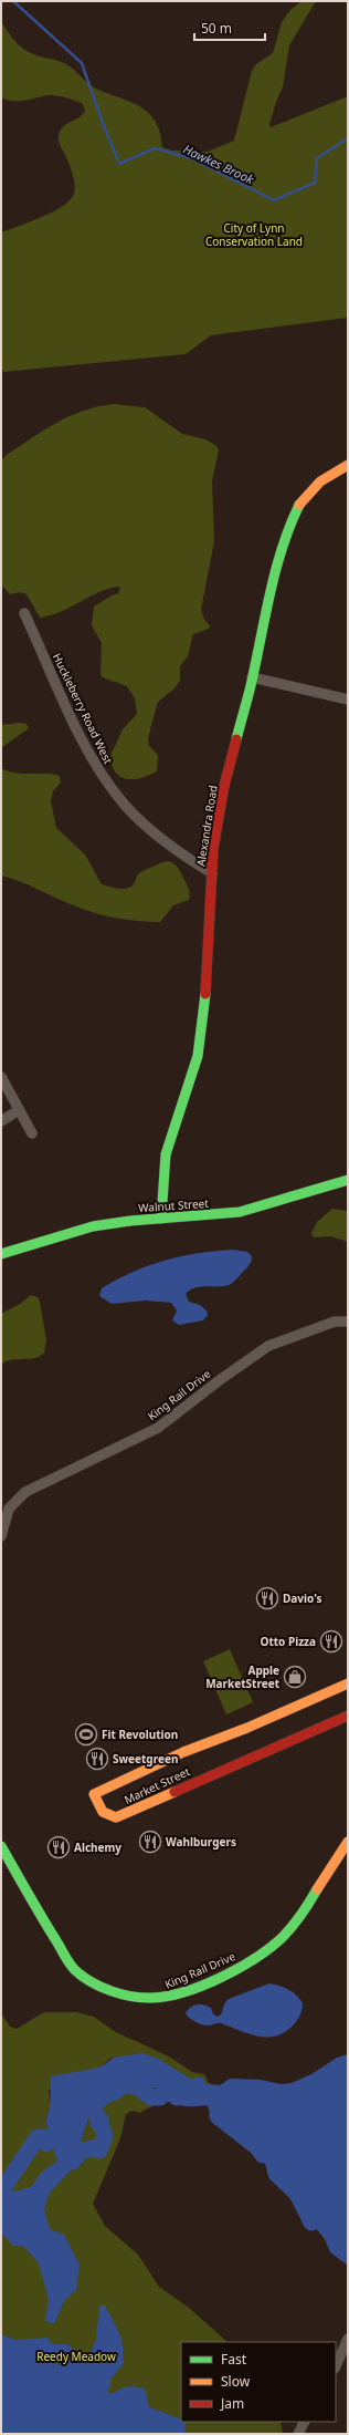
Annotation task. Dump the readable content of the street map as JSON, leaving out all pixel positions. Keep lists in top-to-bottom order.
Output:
{
  "streets": {
    "street": [
      "Huckleberry Road West",
      "Alexandra Road",
      "Walnut Street",
      "King Rail Drive",
      "Market Street"
    ]
  },
  "crossings": [
    ["Huckleberry Road West", "Alexandra Road"],
    ["Alexandra Road", "Walnut Street"]
  ],
  "water": ["Hawkes Brook"],
  "parks": ["City of Lynn Conservation Land", "Reedy Meadow"],
  "places": {
    "restaurant": [
      "Davio's",
      "Otto Pizza",
      "Sweetgreen",
      "Wahlburgers",
      "Alchemy"
    ],
    "shop": ["Apple MarketStreet"],
    "sports": ["Fit Revolution"]
  },
  "legend": ["Fast", "Slow", "Jam"],
  "scale_bar": "50 m"
}
